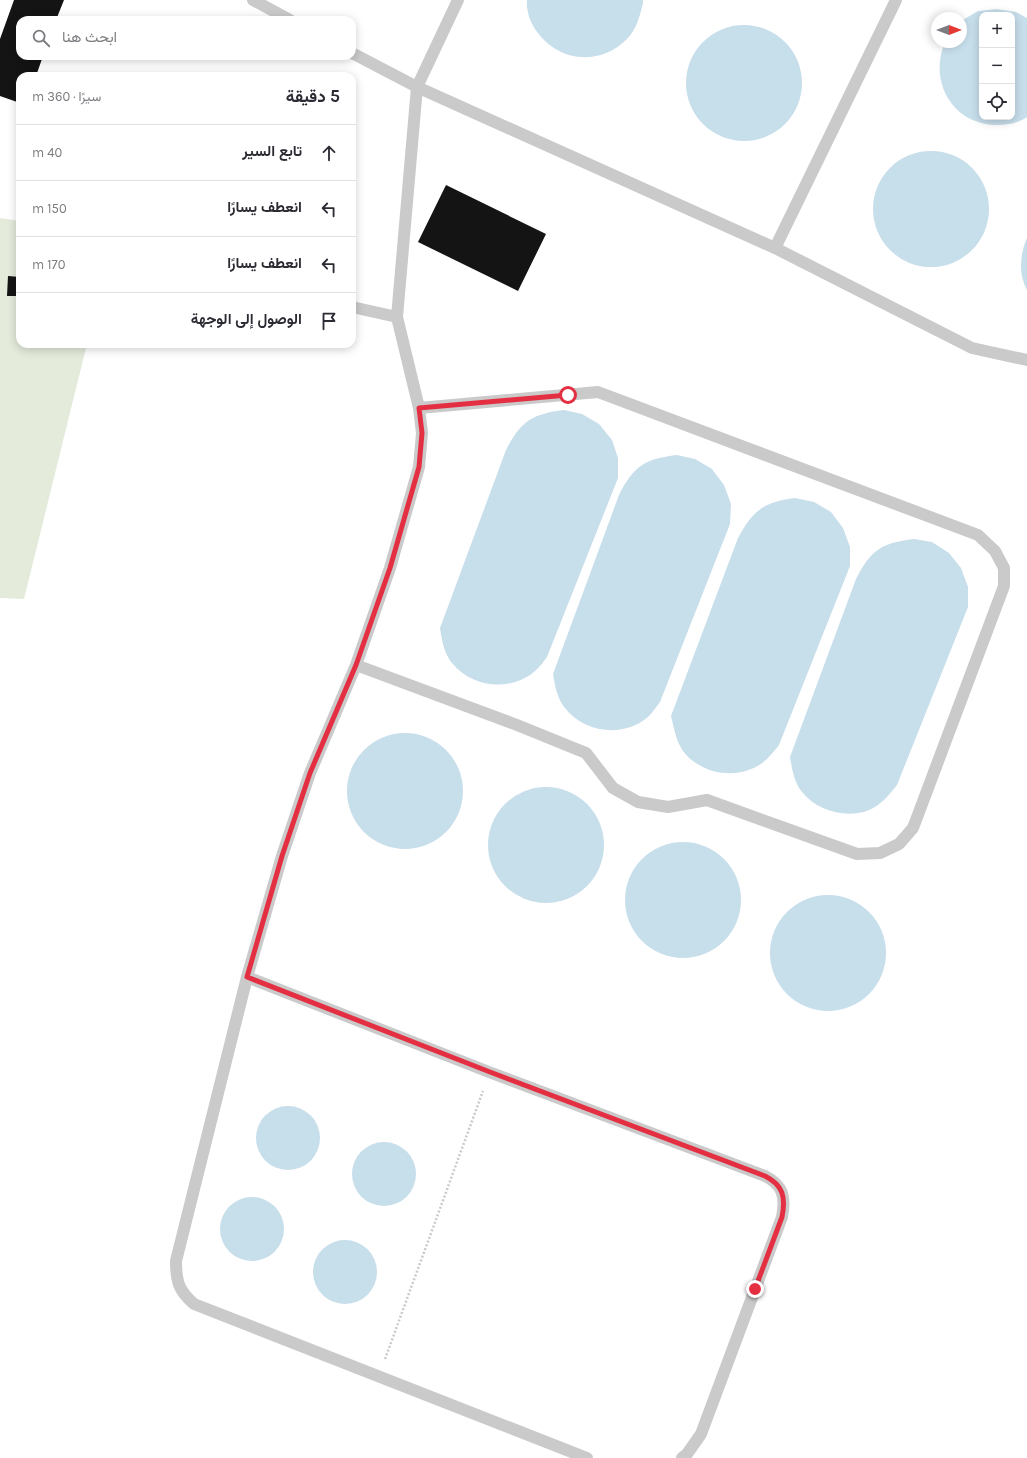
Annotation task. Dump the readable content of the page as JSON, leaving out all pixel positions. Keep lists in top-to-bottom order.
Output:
{
  "north": "right",
  "page": {
    "map_buttons": ["+", "−"],
    "search": "ابحث هنا",
    "heading": ["5 دقيقة", "سيرًا · 360 m"],
    "list": [
      ["تابع السير", "40 m"],
      ["انعطف يسارًا", "150 m"],
      ["انعطف يسارًا", "170 m"],
      "الوصول إلى الوجهة"
    ]
  }
}
